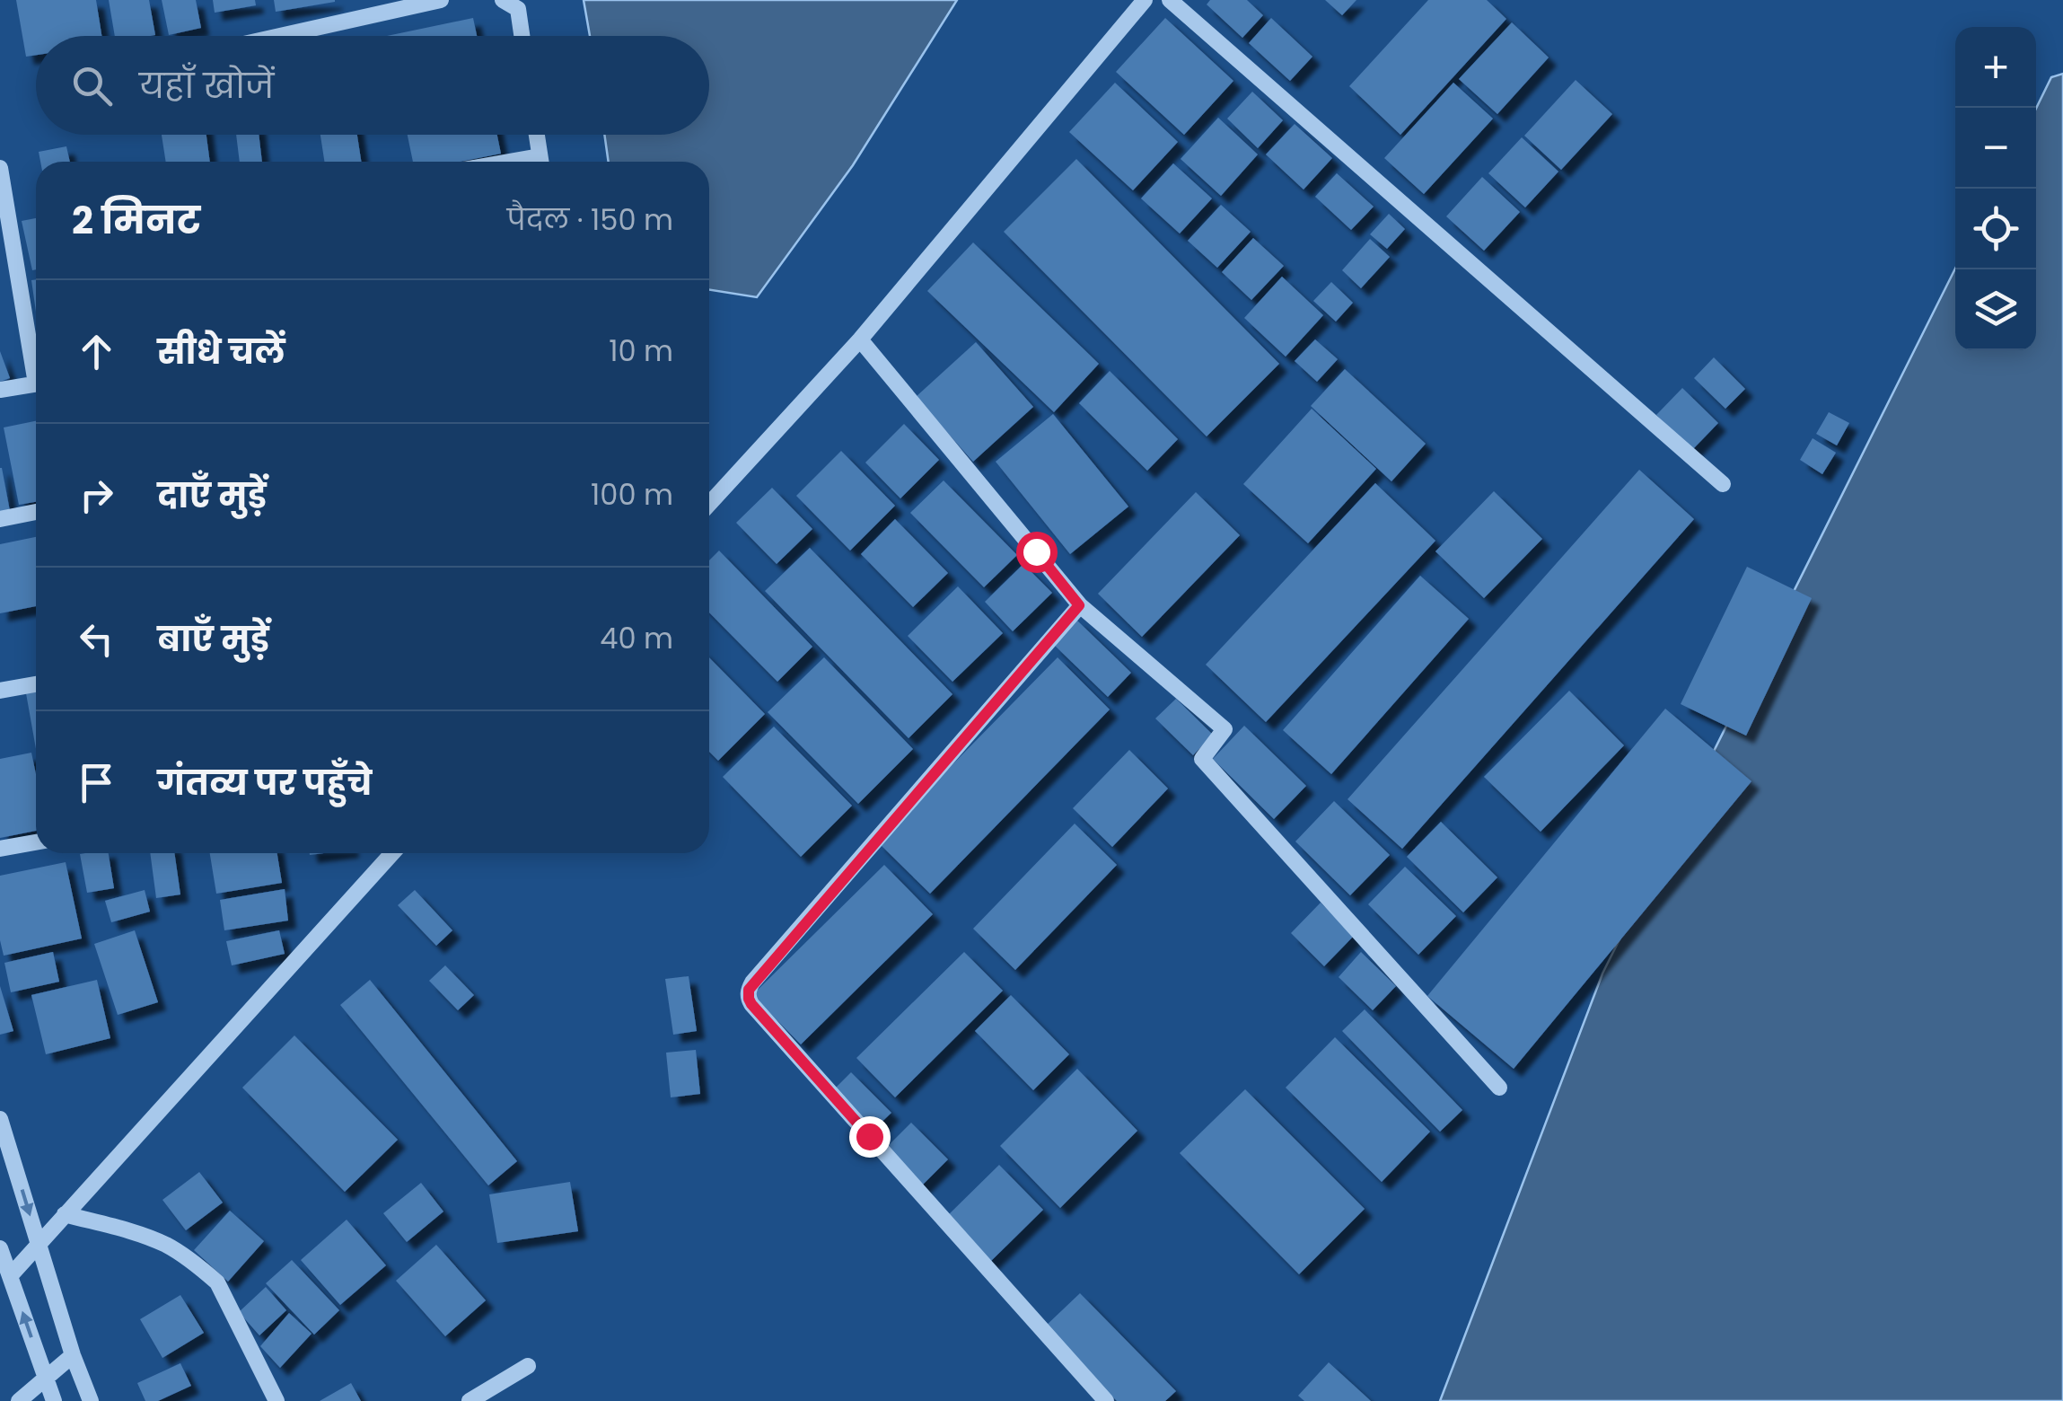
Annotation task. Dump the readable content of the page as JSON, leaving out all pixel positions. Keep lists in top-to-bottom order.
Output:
{
  "page": {
    "map_buttons": ["+", "−"],
    "search": "यहाँ खोजें",
    "heading": ["2 मिनट", "पैदल · 150 m"],
    "list": [
      ["सीधे चलें", "10 m"],
      ["दाएँ मुड़ें", "100 m"],
      ["बाएँ मुड़ें", "40 m"],
      "गंतव्य पर पहुँचे"
    ]
  }
}
